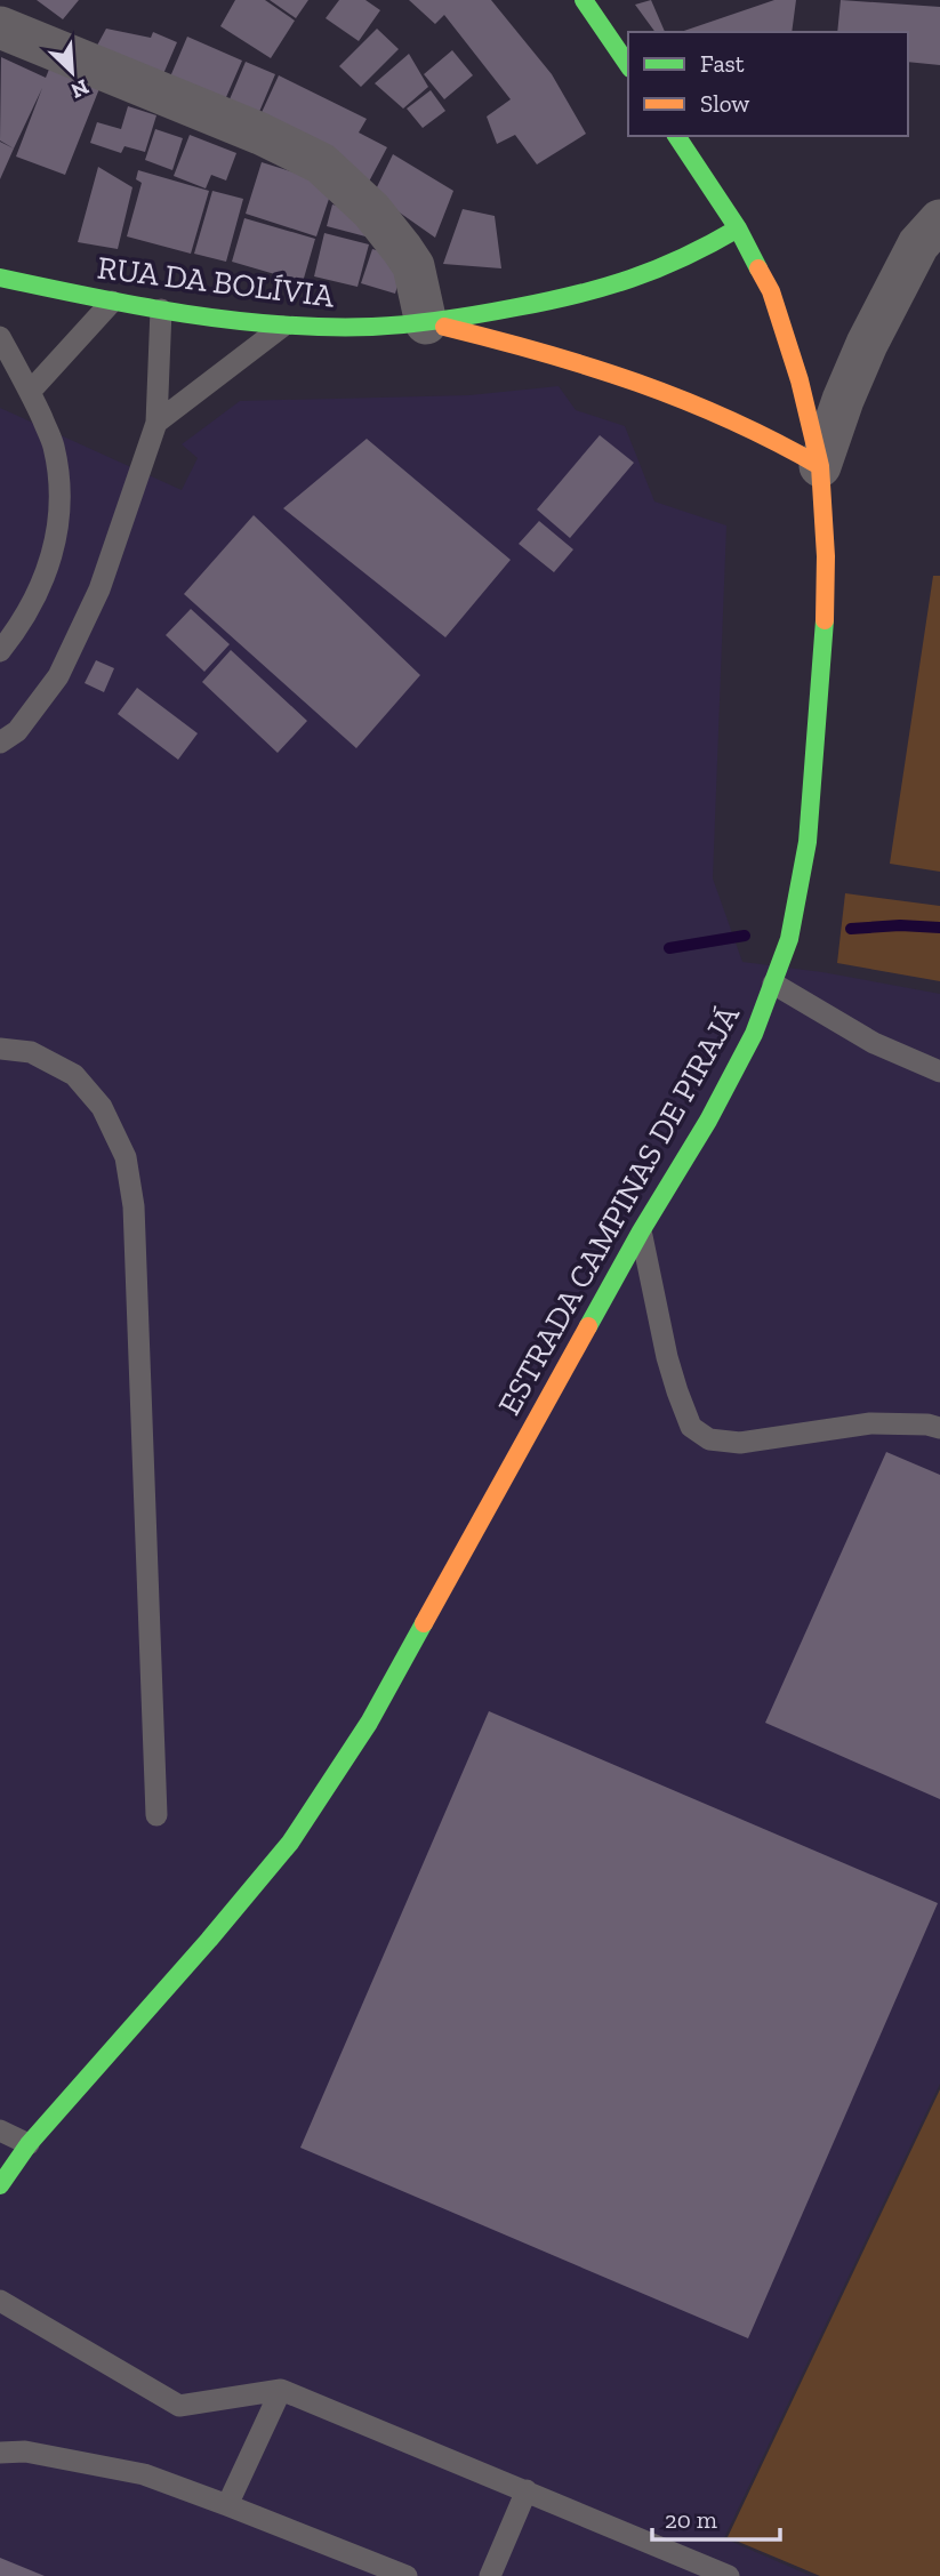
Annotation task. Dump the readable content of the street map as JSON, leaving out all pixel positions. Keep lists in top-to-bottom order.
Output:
{
  "streets": {
    "main road": ["RUA DA BOLÍVIA", "ESTRADA CAMPINAS DE PIRAJÁ"]
  },
  "crossings": [
    ["RUA DA BOLÍVIA", "ESTRADA CAMPINAS DE PIRAJÁ"]
  ],
  "legend": ["Fast", "Slow"],
  "scale_bar": "20 m",
  "north": "bottom right"
}
